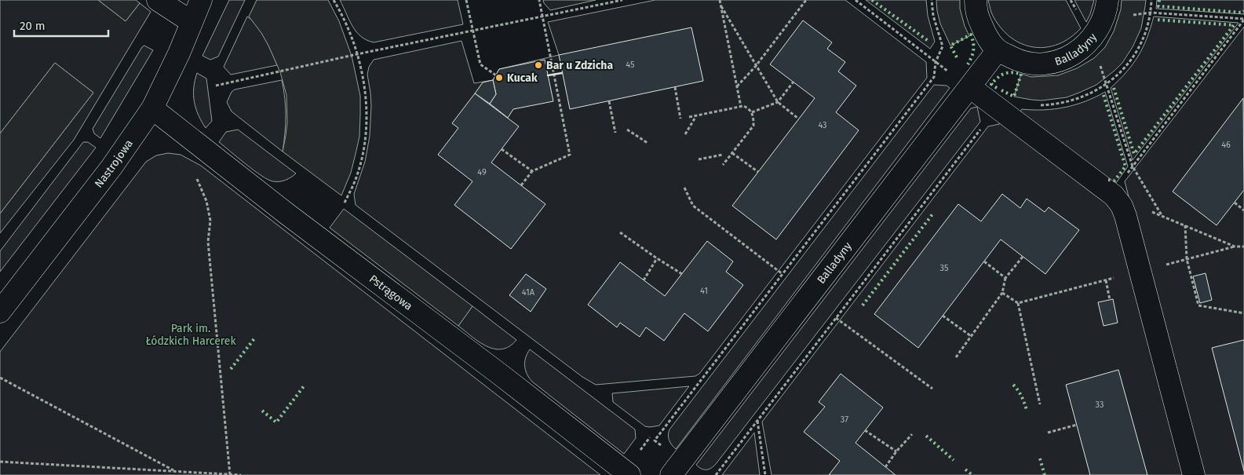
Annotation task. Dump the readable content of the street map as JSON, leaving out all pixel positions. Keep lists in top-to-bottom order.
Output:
{
  "streets": {
    "street": ["Balladyny", "Nastrojowa", "Pstrągowa"]
  },
  "crossings": [
    ["Nastrojowa", "Pstrągowa"]
  ],
  "parks": ["Park im. Łódzkich Harcerek"],
  "places": ["Bar u Zdzicha", "Kucak"],
  "house_numbers": [
    "45",
    "43",
    "46",
    "49",
    "35",
    "41",
    "41A",
    "33",
    "37"
  ],
  "scale_bar": "20 m"
}
